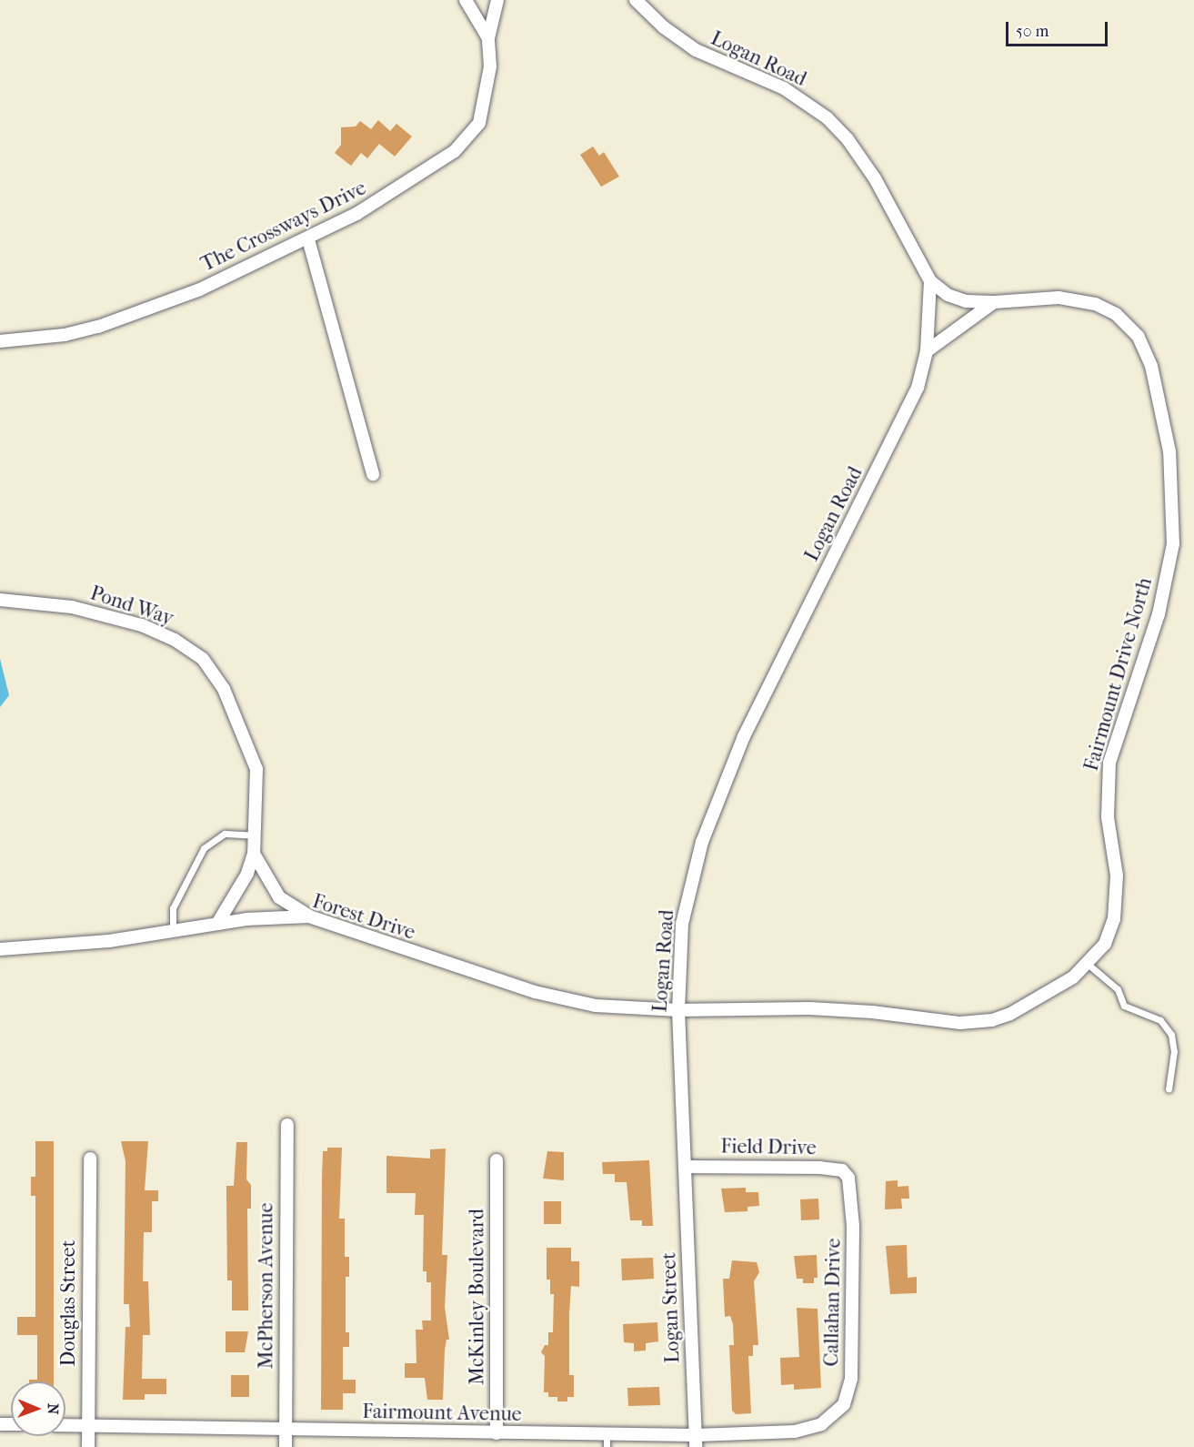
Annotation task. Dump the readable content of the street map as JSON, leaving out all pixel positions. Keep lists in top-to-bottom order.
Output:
{
  "streets": {
    "street": [
      "Logan Road",
      "The Crossways Drive",
      "Pond Way",
      "Fairmount Drive North",
      "Forest Drive",
      "Field Drive",
      "McPherson Avenue",
      "McKinley Boulevard",
      "Callahan Drive",
      "Douglas Street",
      "Logan Street",
      "Fairmount Avenue"
    ]
  },
  "crossings": [
    ["Logan Road", "Fairmount Drive North"],
    ["Logan Road", "Forest Drive"],
    ["Logan Road", "Field Drive"],
    ["Logan Road", "Logan Street"],
    ["Pond Way", "Forest Drive"],
    ["Fairmount Drive North", "Forest Drive"],
    ["Field Drive", "Callahan Drive"],
    ["Field Drive", "Logan Street"],
    ["McPherson Avenue", "Fairmount Avenue"],
    ["McKinley Boulevard", "Fairmount Avenue"],
    ["Callahan Drive", "Fairmount Avenue"],
    ["Douglas Street", "Fairmount Avenue"],
    ["Logan Street", "Fairmount Avenue"]
  ],
  "scale_bar": "50 m",
  "north": "right"
}
